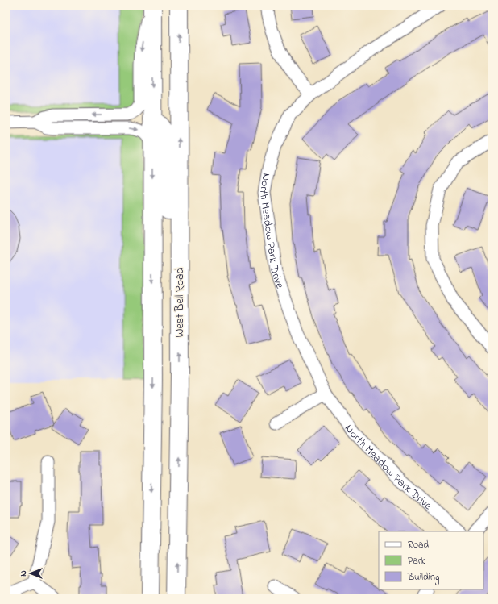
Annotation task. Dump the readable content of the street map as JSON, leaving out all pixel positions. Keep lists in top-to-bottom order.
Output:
{
  "streets": {
    "main road": ["West Bell Road"],
    "street": ["North Meadow Park Drive"]
  },
  "legend": ["Road", "Park", "Building"],
  "north": "left"
}
